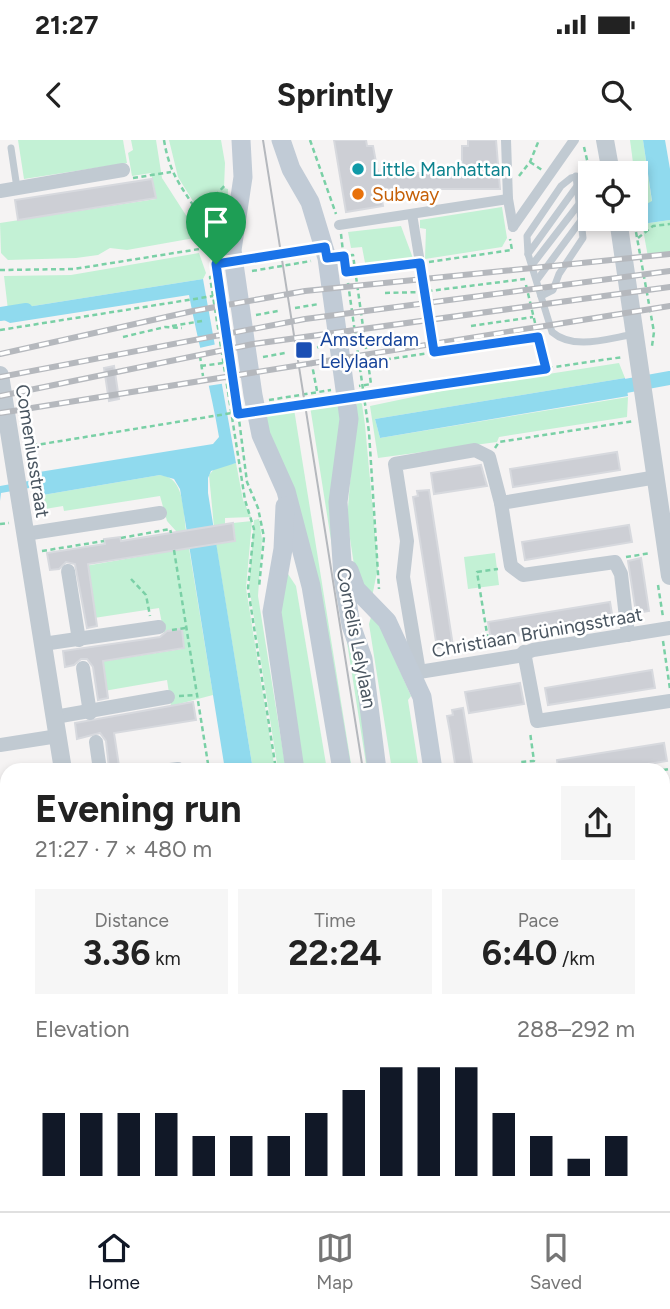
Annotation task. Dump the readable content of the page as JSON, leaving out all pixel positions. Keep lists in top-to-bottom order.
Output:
{
  "streets": {
    "main road": ["Cornelis Lelylaan"],
    "street": ["Comeniusstraat", "Christiaan Brüningsstraat"]
  },
  "places": {
    "other": ["Little Manhattan", "Subway"],
    "transit": ["Amsterdam Lelylaan"]
  },
  "page": {
    "status": "21:27",
    "header": "Sprintly",
    "heading": ["Evening run", "21:27 · 7 × 480 m"],
    "stats": [
      ["Distance", "3.36 km"],
      ["Time", "22:24"],
      ["Pace", "6:40 /km"]
    ],
    "chart": ["Elevation", "288–292 m"],
    "tabs": ["Home", "Map", "Saved"]
  }
}
